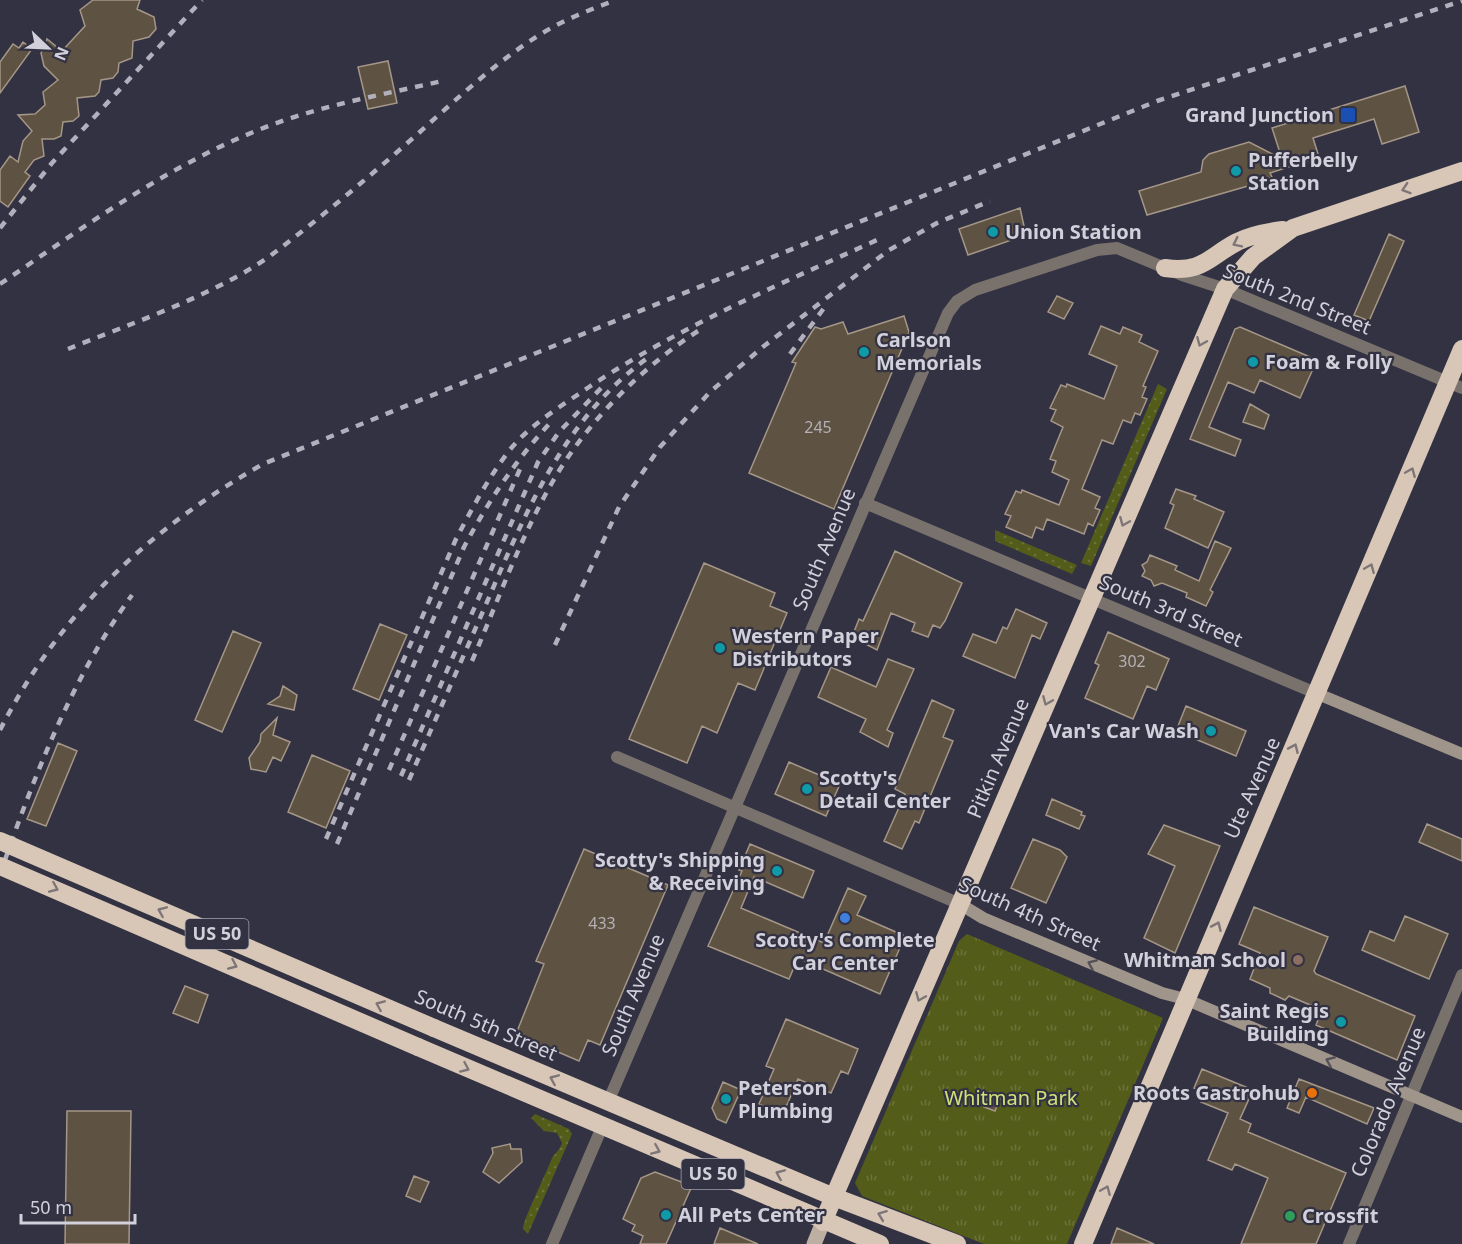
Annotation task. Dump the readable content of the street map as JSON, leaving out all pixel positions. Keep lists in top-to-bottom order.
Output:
{
  "streets": {
    "highway": [
      "Pitkin Avenue",
      "Ute Avenue",
      "US 50",
      "South 5th Street"
    ],
    "main road": ["South 3rd Street", "South 4th Street"],
    "street": ["South 2nd Street", "South Avenue", "Colorado Avenue"]
  },
  "crossings": [
    ["South 2nd Street", "South Avenue"],
    ["South 2nd Street", "Pitkin Avenue"],
    ["South 2nd Street", "Ute Avenue"],
    ["South Avenue", "South 3rd Street"],
    ["South Avenue", "South 4th Street"],
    ["South Avenue", "South 5th Street"],
    ["South 3rd Street", "Pitkin Avenue"],
    ["South 3rd Street", "Ute Avenue"],
    ["Pitkin Avenue", "South 4th Street"],
    ["Pitkin Avenue", "US 50"],
    ["Pitkin Avenue", "South 5th Street"],
    ["Ute Avenue", "South 4th Street"],
    ["South 4th Street", "Colorado Avenue"]
  ],
  "one_way": ["Pitkin Avenue", "Ute Avenue", "South 4th Street"],
  "parks": ["Whitman Park"],
  "places": {
    "transit": ["Grand Junction"],
    "other": [
      "Pufferbelly Station",
      "Union Station",
      "Carlson Memorials",
      "Foam & Folly",
      "Western Paper Distributors",
      "Van's Car Wash",
      "Scotty's Detail Center",
      "Scotty's Shipping & Receiving",
      "Scotty's Complete Car Center",
      "Whitman School",
      "Saint Regis Building",
      "Roots Gastrohub",
      "Peterson Plumbing",
      "All Pets Center",
      "Crossfit"
    ]
  },
  "house_numbers": ["245", "302", "433"],
  "scale_bar": "50 m",
  "north": "bottom right"
}
